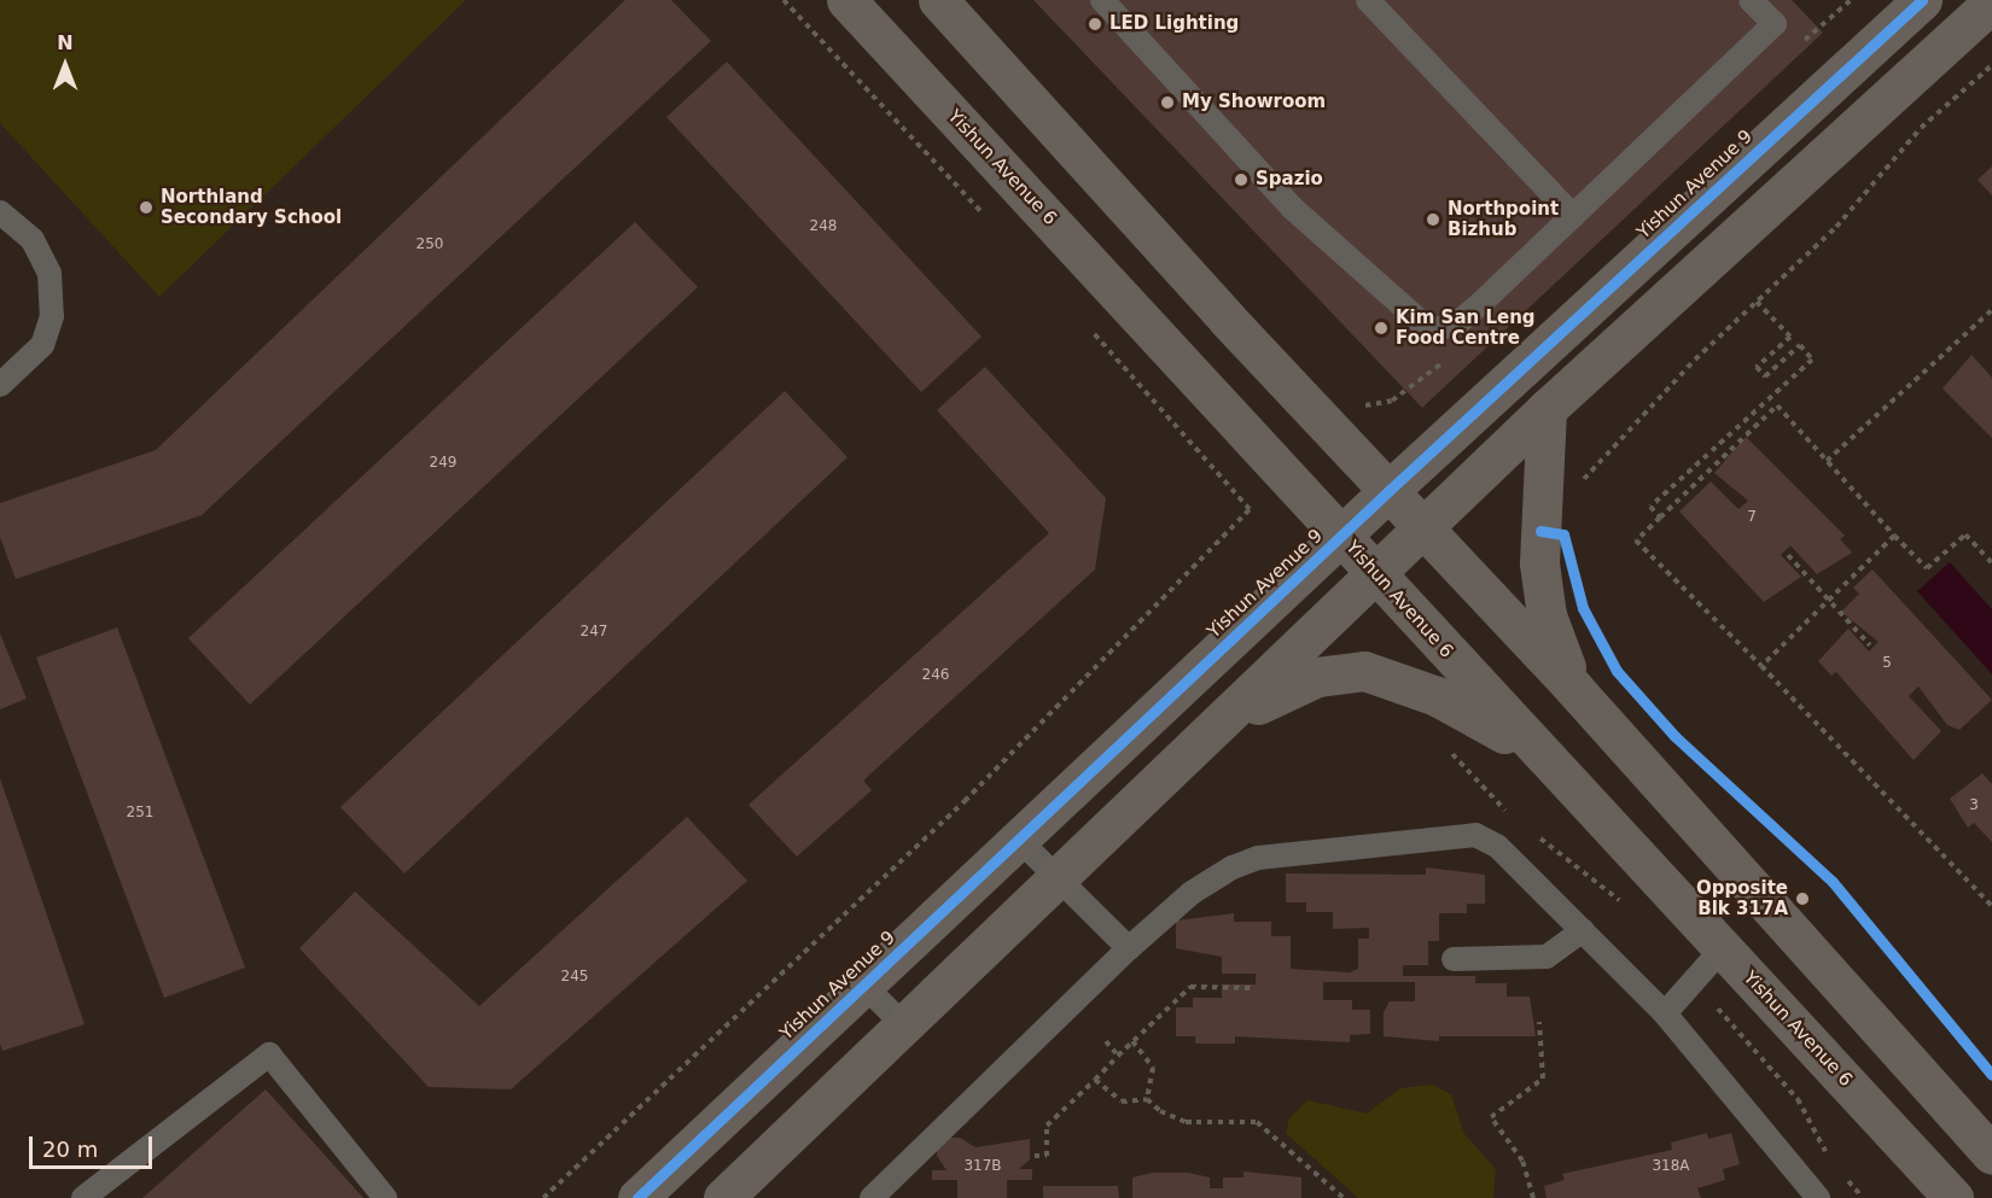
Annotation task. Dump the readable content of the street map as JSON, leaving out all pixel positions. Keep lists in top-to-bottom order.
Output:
{
  "streets": {
    "main road": ["Yishun Avenue 6", "Yishun Avenue 9"]
  },
  "crossings": [
    ["Yishun Avenue 6", "Yishun Avenue 9"]
  ],
  "places": [
    "LED Lighting",
    "My Showroom",
    "Spazio",
    "Northland Secondary School",
    "Northpoint Bizhub",
    "Kim San Leng Food Centre",
    "Opposite Blk 317A"
  ],
  "house_numbers": [
    "248",
    "250",
    "249",
    "7",
    "247",
    "5",
    "246",
    "3",
    "251",
    "245",
    "317B",
    "318A"
  ],
  "scale_bar": "20 m",
  "north": "top"
}
